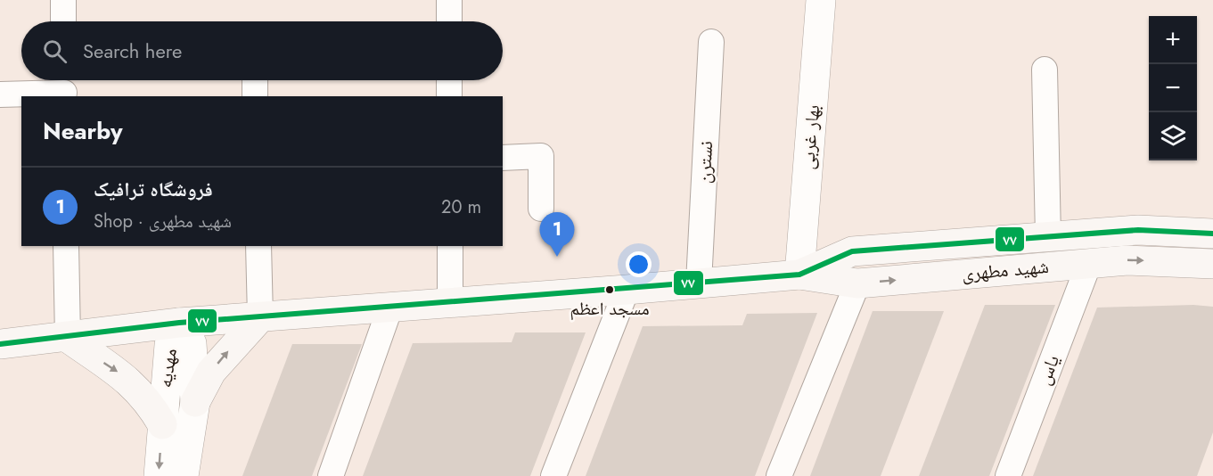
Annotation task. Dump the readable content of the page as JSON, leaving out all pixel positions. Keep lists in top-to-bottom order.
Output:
{
  "streets": {
    "main road": ["شهید مطهری"],
    "street": [
      "بهار غربی",
      "نسترن",
      "مهدیه",
      "یاس"
    ]
  },
  "crossings": [
    ["بهار غربی", "شهید مطهری"],
    ["نسترن", "شهید مطهری"],
    ["شهید مطهری", "مهدیه"],
    ["شهید مطهری", "یاس"]
  ],
  "places": ["مسجد اعظم"],
  "lines": ["transit line ۷۷"],
  "page": {
    "map_buttons": ["+", "−"],
    "search": "Search here",
    "heading": "Nearby",
    "list": [
      {
        "mark": "1",
        "name": "فروشگاه ترافیک",
        "note": "Shop · شهید مطهری",
        "value": "20 m"
      }
    ],
    "pins": "1"
  }
}
